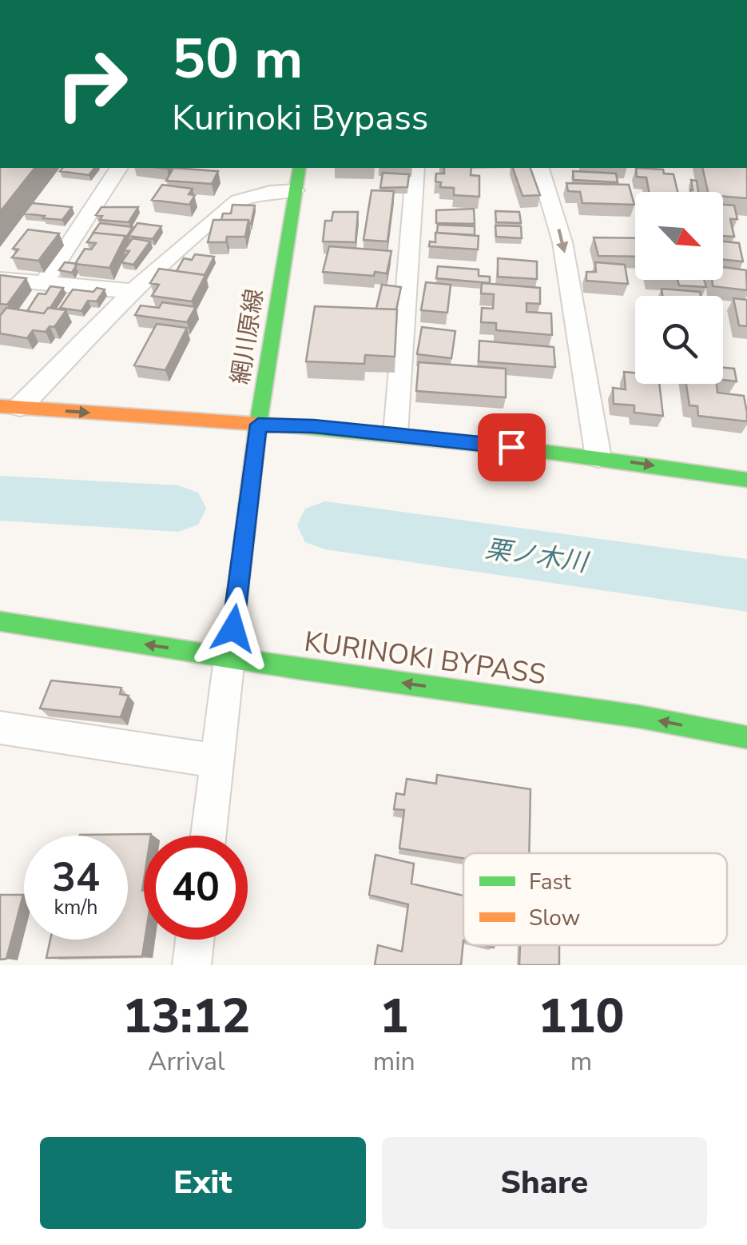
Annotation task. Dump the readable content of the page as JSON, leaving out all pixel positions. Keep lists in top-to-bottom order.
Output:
{
  "streets": {
    "main road": ["網川原線", "KURINOKI BYPASS"]
  },
  "crossings": [
    ["網川原線", "KURINOKI BYPASS"]
  ],
  "one_way": ["KURINOKI BYPASS"],
  "water": ["栗ノ木川"],
  "legend": ["Fast", "Slow"],
  "north": "bottom right",
  "page": {
    "turn": ["50 m", "Kurinoki Bypass"],
    "speed": "34 km/h",
    "limit": "40",
    "eta": [
      "13:12",
      "Arrival",
      "1",
      "min",
      "110",
      "m"
    ],
    "buttons": ["Exit", "Share"]
  }
}
